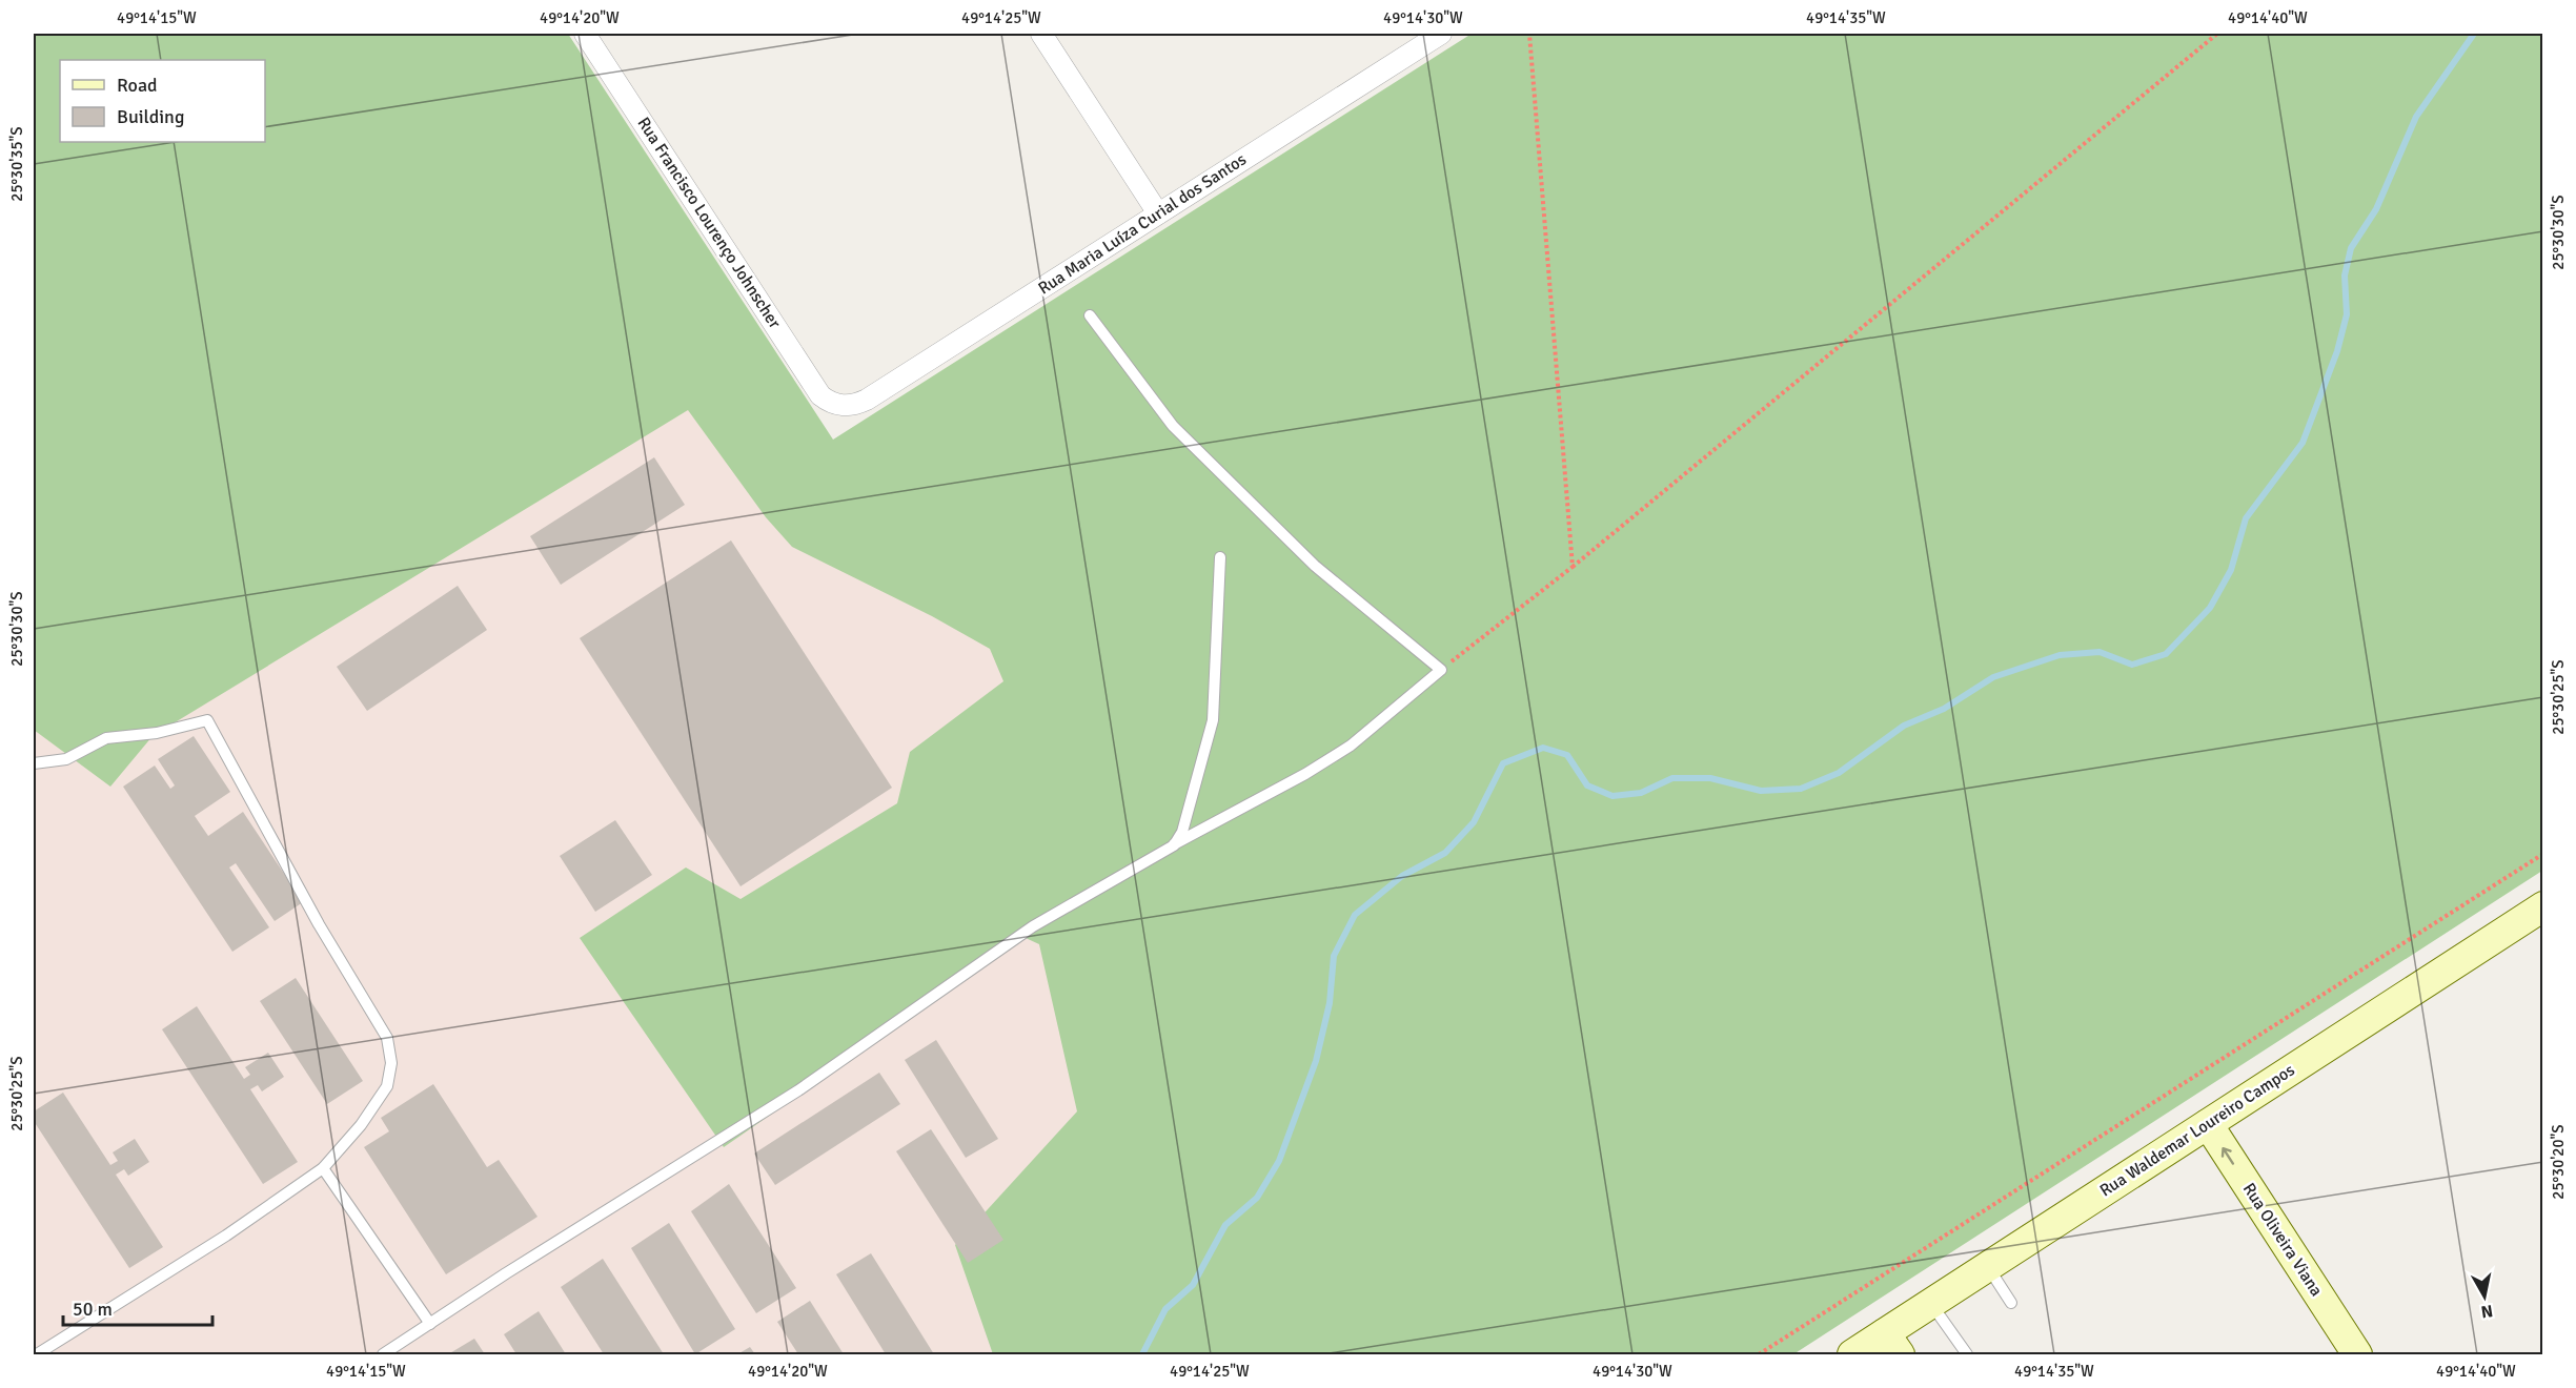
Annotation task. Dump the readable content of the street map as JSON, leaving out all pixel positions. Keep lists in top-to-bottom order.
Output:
{
  "streets": {
    "main road": ["Rua Waldemar Loureiro Campos", "Rua Oliveira Viana"],
    "street": ["Rua Francisco Lourenço Johnscher", "Rua Maria Luíza Curial dos Santos"]
  },
  "crossings": [
    ["Rua Francisco Lourenço Johnscher", "Rua Maria Luíza Curial dos Santos"],
    ["Rua Waldemar Loureiro Campos", "Rua Oliveira Viana"]
  ],
  "one_way": ["Rua Oliveira Viana"],
  "legend": ["Road", "Building"],
  "scale_bar": "50 m",
  "north": "bottom",
  "coordinates": [
    "49°14'15\"W",
    "49°14'20\"W",
    "49°14'25\"W",
    "49°14'30\"W",
    "49°14'35\"W",
    "49°14'40\"W",
    "25°30'35\"S",
    "25°30'30\"S",
    "25°30'25\"S",
    "25°30'20\"S"
  ]
}
